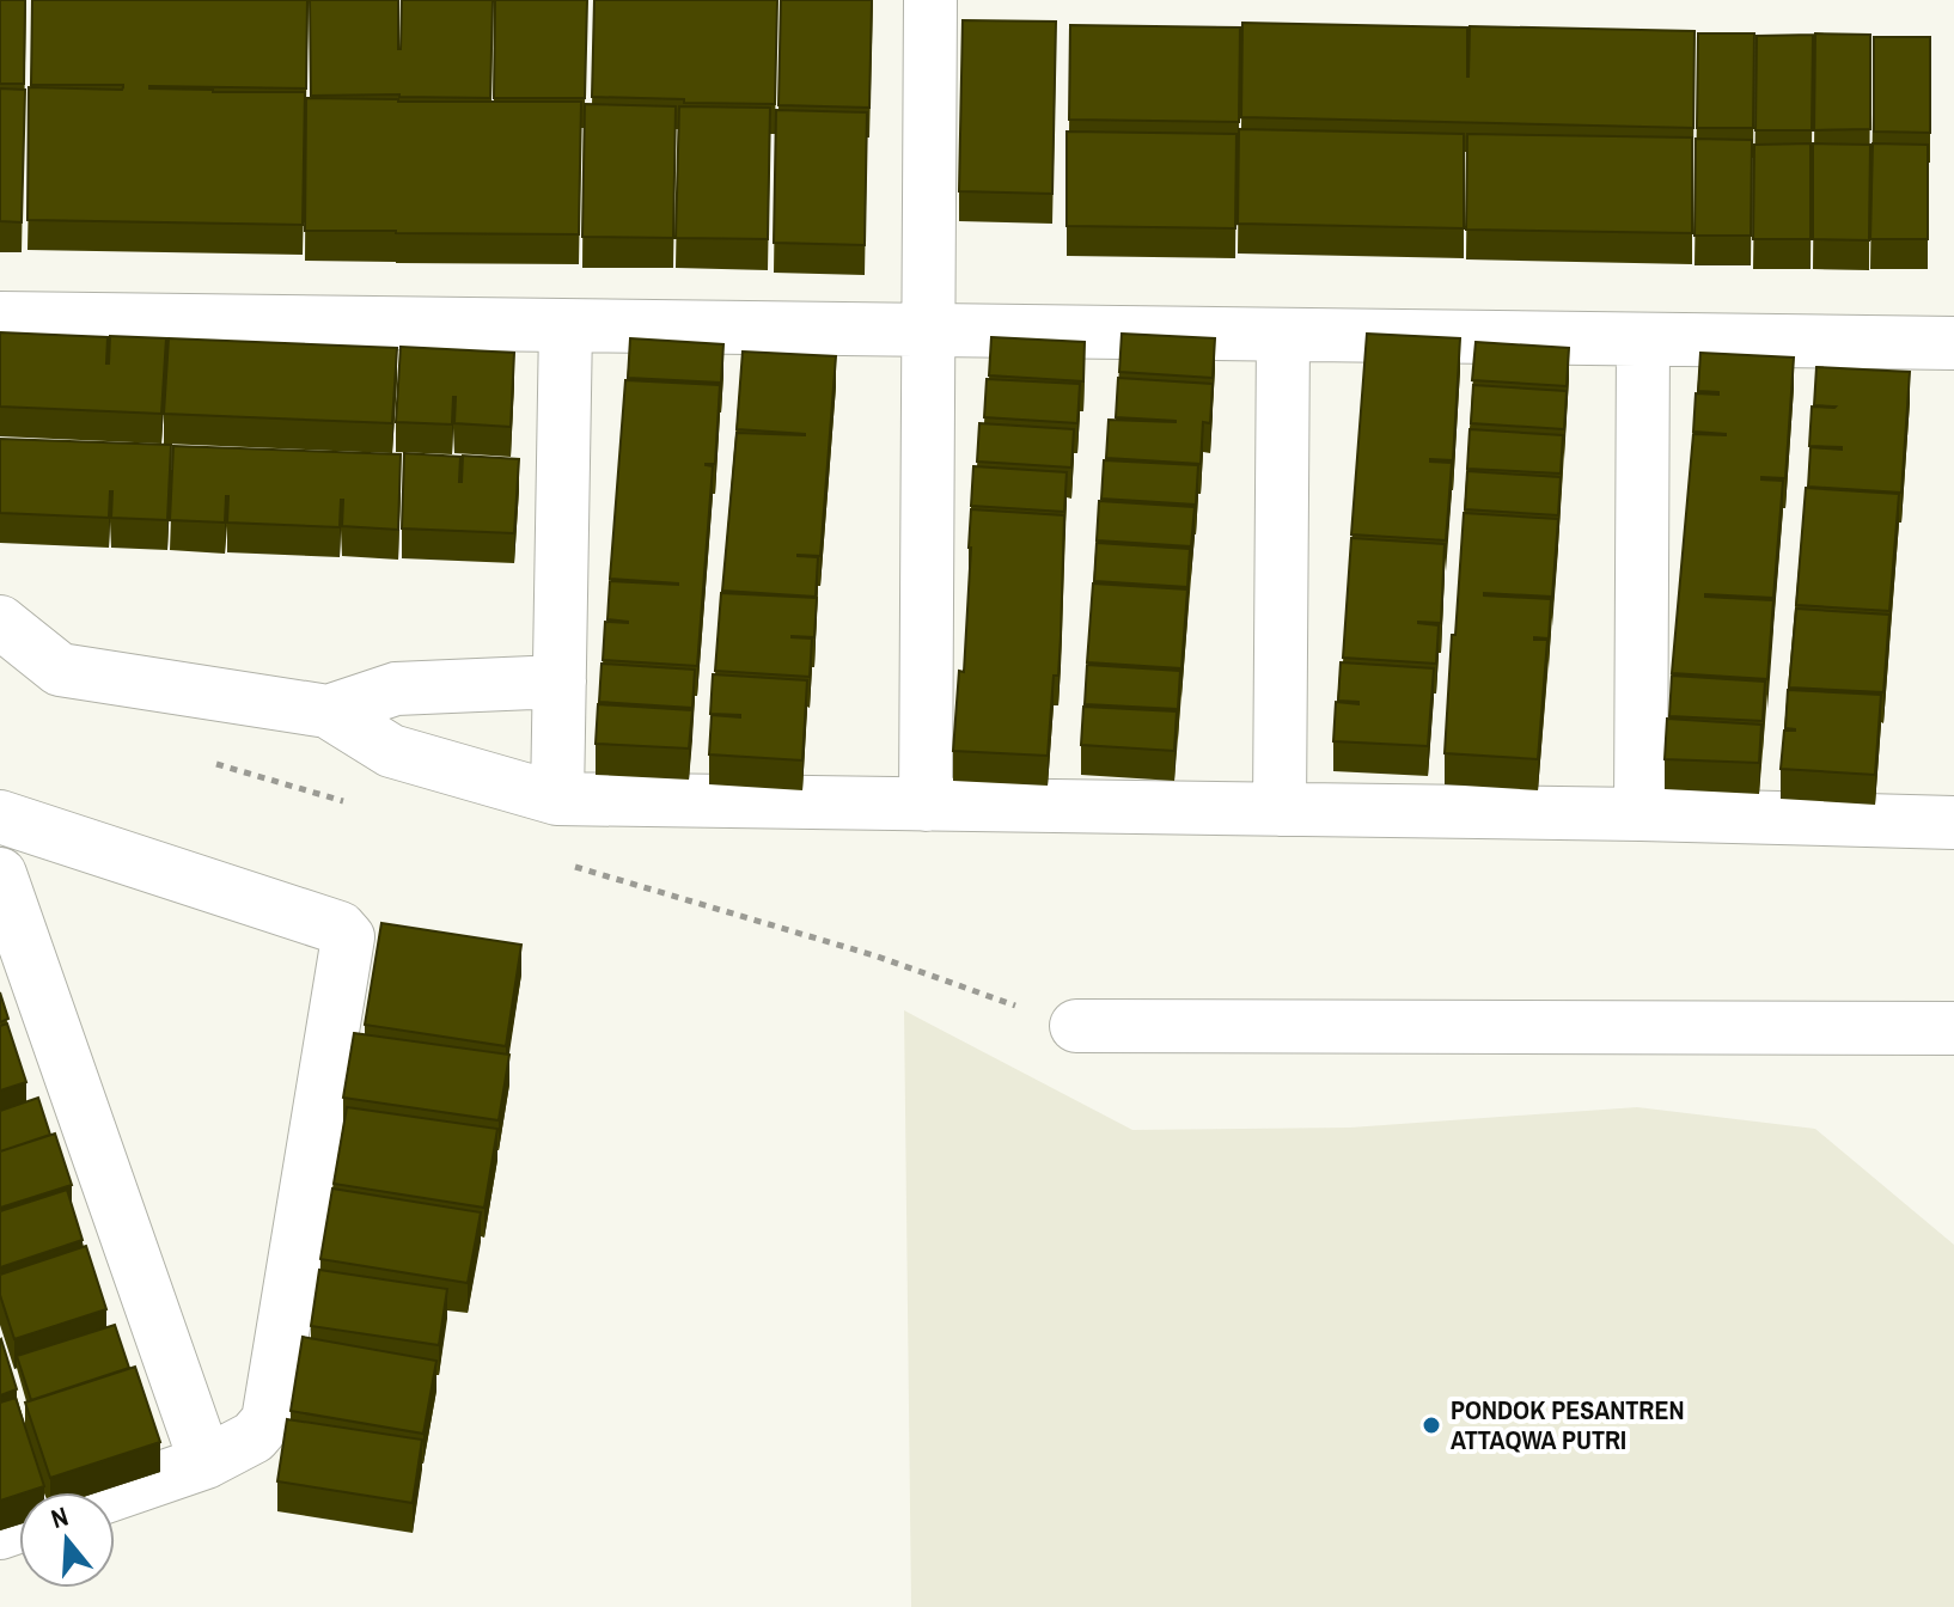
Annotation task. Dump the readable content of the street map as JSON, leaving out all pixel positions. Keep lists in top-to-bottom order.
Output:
{
  "places": ["PONDOK PESANTREN ATTAQWA PUTRI"],
  "north": "top"
}
